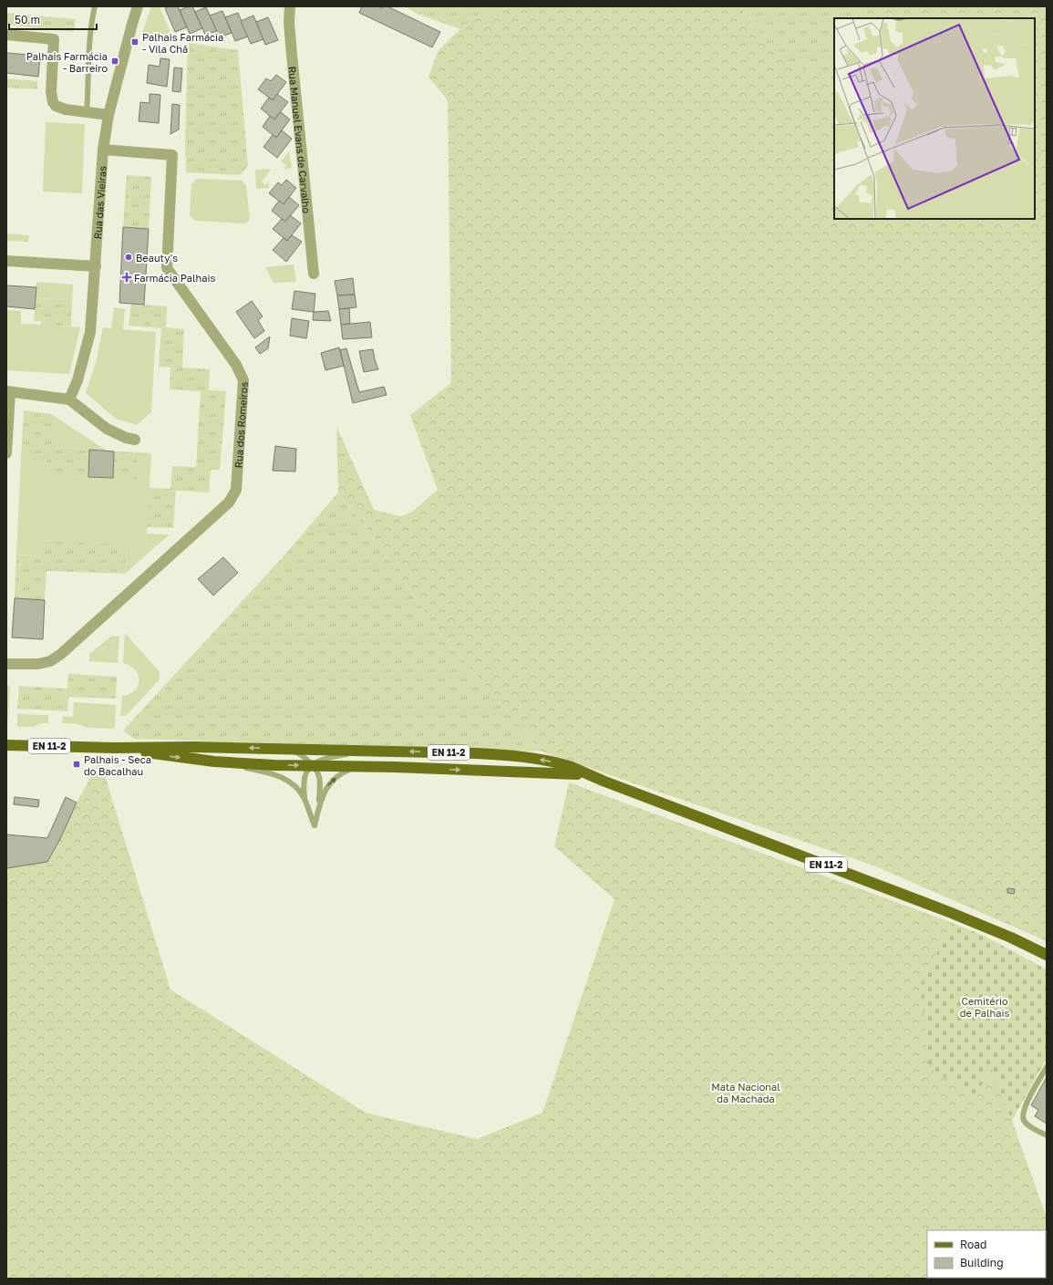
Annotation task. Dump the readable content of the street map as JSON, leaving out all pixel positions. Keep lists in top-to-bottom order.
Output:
{
  "streets": {
    "main road": ["EN 11-2"],
    "street": ["Rua Manuel Evans de Carvalho", "Rua das Vieiras", "Rua dos Romeiros"]
  },
  "crossings": [
    ["Rua das Vieiras", "Rua dos Romeiros"]
  ],
  "parks": ["Cemitério de Palhais", "Mata Nacional da Machada"],
  "places": {
    "transit": ["Palhais Farmácia - Vila Chã", "Palhais Farmácia - Barreiro", "Palhais - Seca do Bacalhau"],
    "other": ["Beauty's"],
    "health": ["Farmácia Palhais"]
  },
  "legend": ["Road", "Building"],
  "scale_bar": "50 m"
}
